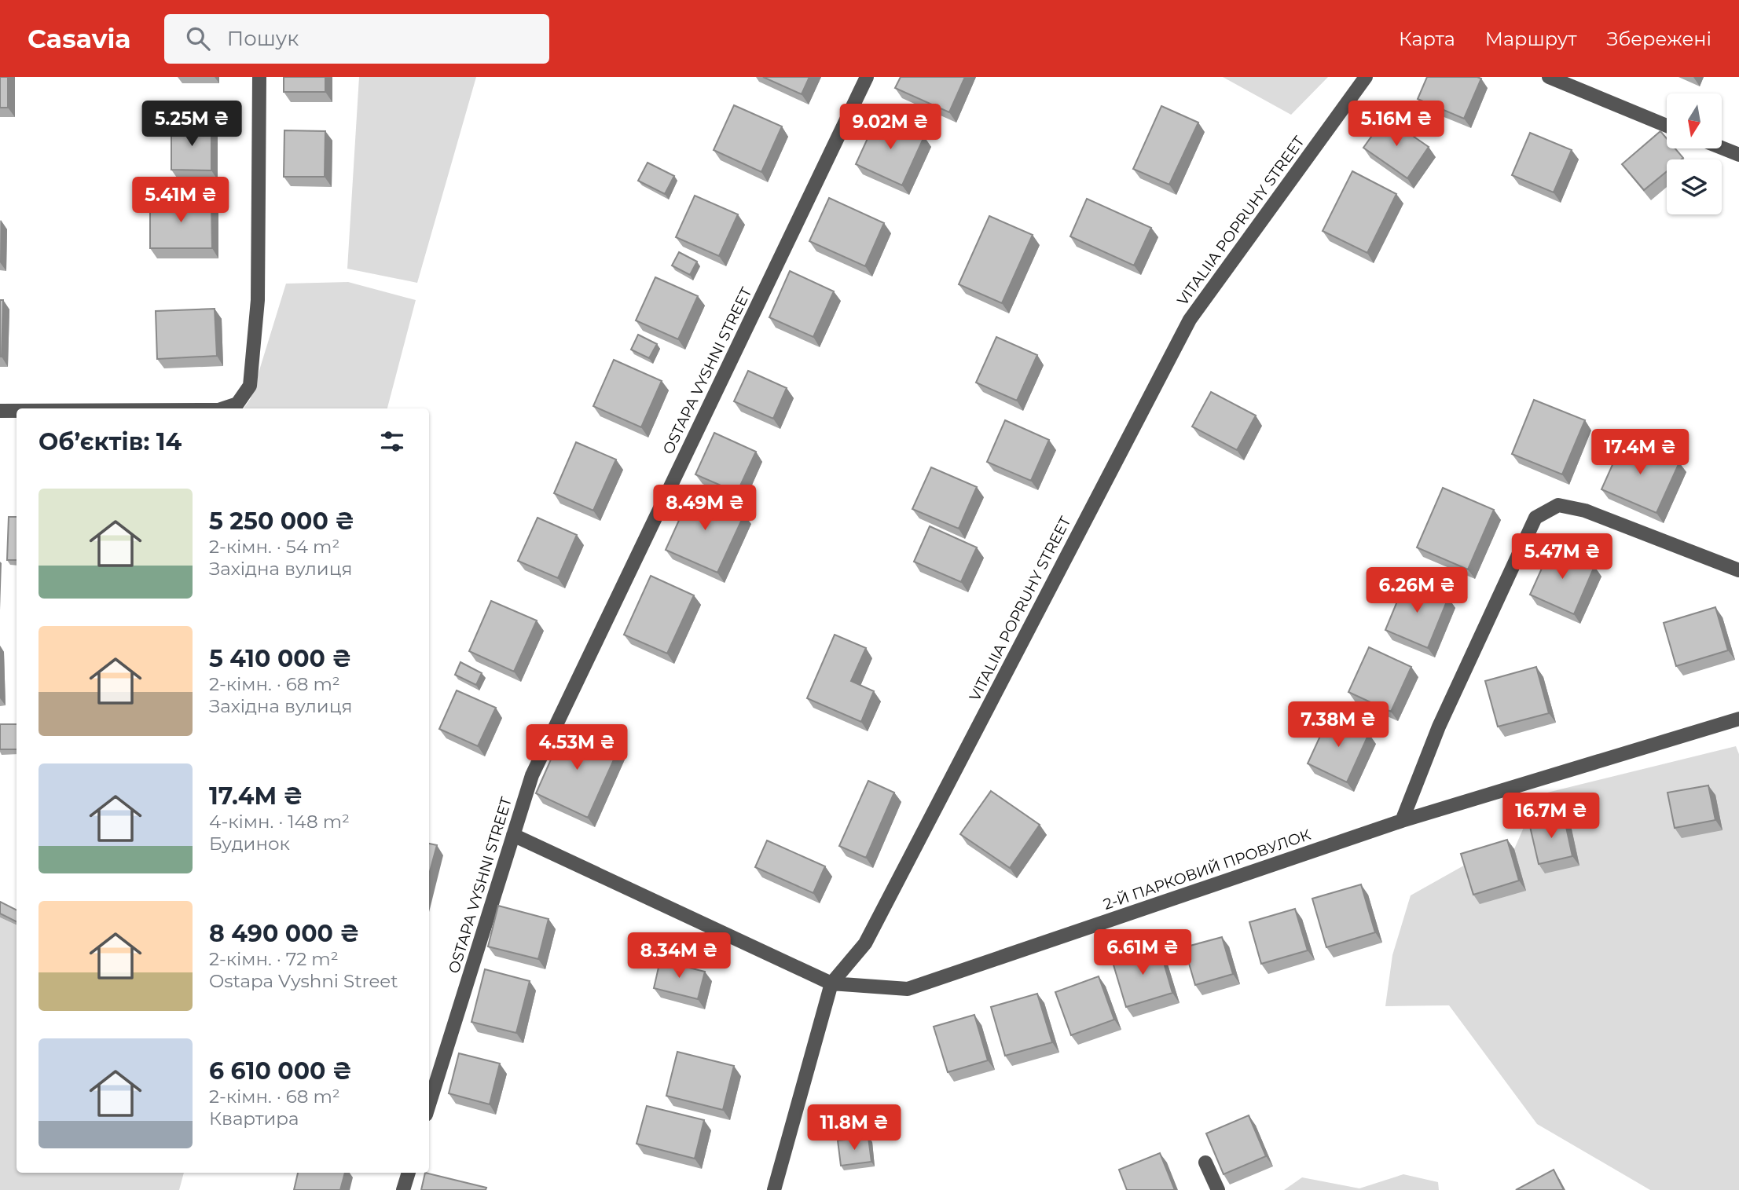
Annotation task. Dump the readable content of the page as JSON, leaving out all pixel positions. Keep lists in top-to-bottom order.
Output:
{
  "streets": {
    "street": ["VITALIIA POPRUHY STREET", "OSTAPA VYSHNI STREET", "2-Й ПАРКОВИЙ ПРОВУЛОК"]
  },
  "crossings": [
    ["VITALIIA POPRUHY STREET", "2-Й ПАРКОВИЙ ПРОВУЛОК"],
    ["OSTAPA VYSHNI STREET", "2-Й ПАРКОВИЙ ПРОВУЛОК"]
  ],
  "north": "bottom",
  "page": {
    "header": "Casavia",
    "search": "Пошук",
    "nav": ["Карта", "Маршрут", "Збережені"],
    "price": [
      "5.25M ₴",
      "5.16M ₴",
      "9.02M ₴",
      "5.41M ₴",
      "17.4M ₴",
      "8.49M ₴",
      "5.47M ₴",
      "6.26M ₴",
      "7.38M ₴",
      "4.53M ₴",
      "16.7M ₴",
      "6.61M ₴",
      "8.34M ₴",
      "11.8M ₴"
    ],
    "heading": "Об’єктів: 14",
    "list": [
      {
        "name": "5 250 000 ₴",
        "note": "2-кімн. · 54 m² · Західна вулиця"
      },
      {
        "name": "5 410 000 ₴",
        "note": "2-кімн. · 68 m² · Західна вулиця"
      },
      {
        "name": "17.4M ₴",
        "note": "4-кімн. · 148 m² · Будинок"
      },
      {
        "name": "8 490 000 ₴",
        "note": "2-кімн. · 72 m² · Ostapa Vyshni Street"
      },
      {
        "name": "6 610 000 ₴",
        "note": "2-кімн. · 68 m² · Квартира"
      }
    ]
  }
}
